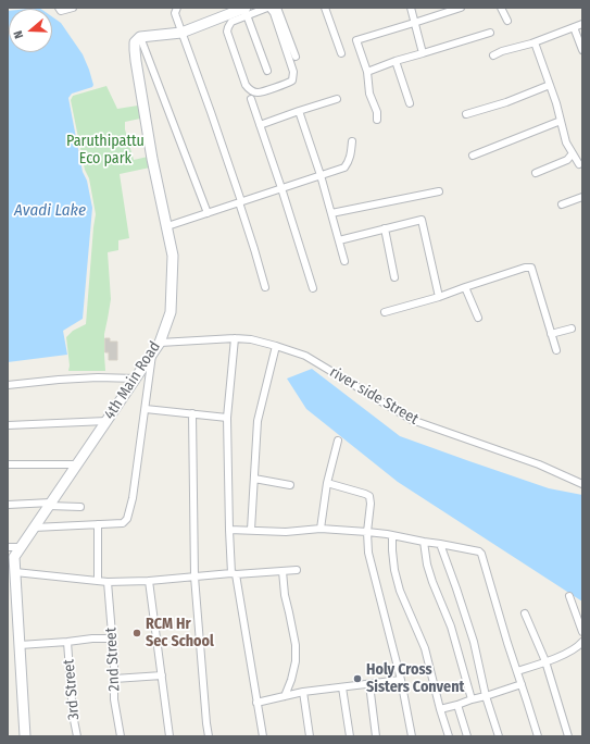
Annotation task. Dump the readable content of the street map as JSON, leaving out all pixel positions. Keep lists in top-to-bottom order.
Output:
{
  "streets": {
    "main road": ["4th Main Road"],
    "street": ["river side Street", "2nd Street", "3rd Street"]
  },
  "crossings": [
    ["4th Main Road", "river side Street"]
  ],
  "water": ["Avadi Lake"],
  "parks": ["Paruthipattu Eco park"],
  "places": ["RCM Hr Sec School", "Holy Cross Sisters Convent"],
  "north": "left"
}
